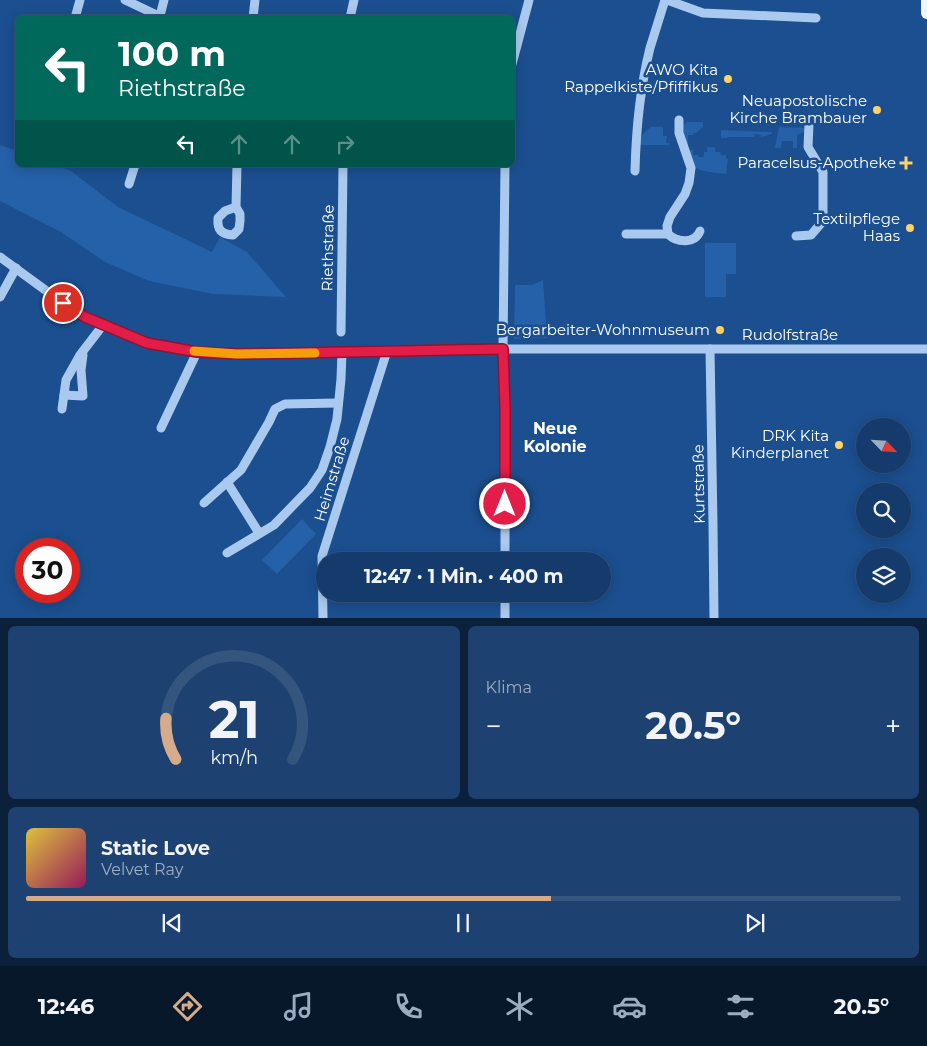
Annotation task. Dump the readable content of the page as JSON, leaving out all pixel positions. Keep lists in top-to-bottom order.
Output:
{
  "streets": {
    "street": [
      "Riethstraße",
      "Rudolfstraße",
      "Heimstraße",
      "Kurtstraße"
    ]
  },
  "crossings": [
    ["Rudolfstraße", "Kurtstraße"]
  ],
  "districts": ["Neue Kolonie"],
  "places": {
    "other": [
      "AWO Kita Rappelkiste/Pfiffikus",
      "Neuapostolische Kirche Brambauer",
      "Textilpflege Haas",
      "Bergarbeiter-Wohnmuseum",
      "DRK Kita Kinderplanet"
    ],
    "health": ["Paracelsus-Apotheke"]
  },
  "north": "bottom right",
  "page": {
    "turn": ["100 m", "Riethstraße"],
    "limit": "30",
    "trip": "12:47 · 1 Min. · 400 m",
    "tile": "Klima",
    "heat": ["−", "20.5°", "+"],
    "song": ["Static Love", "Velvet Ray"],
    "tabs": ["12:46", "20.5°"],
    "gauge": ["21", "km/h"]
  }
}
